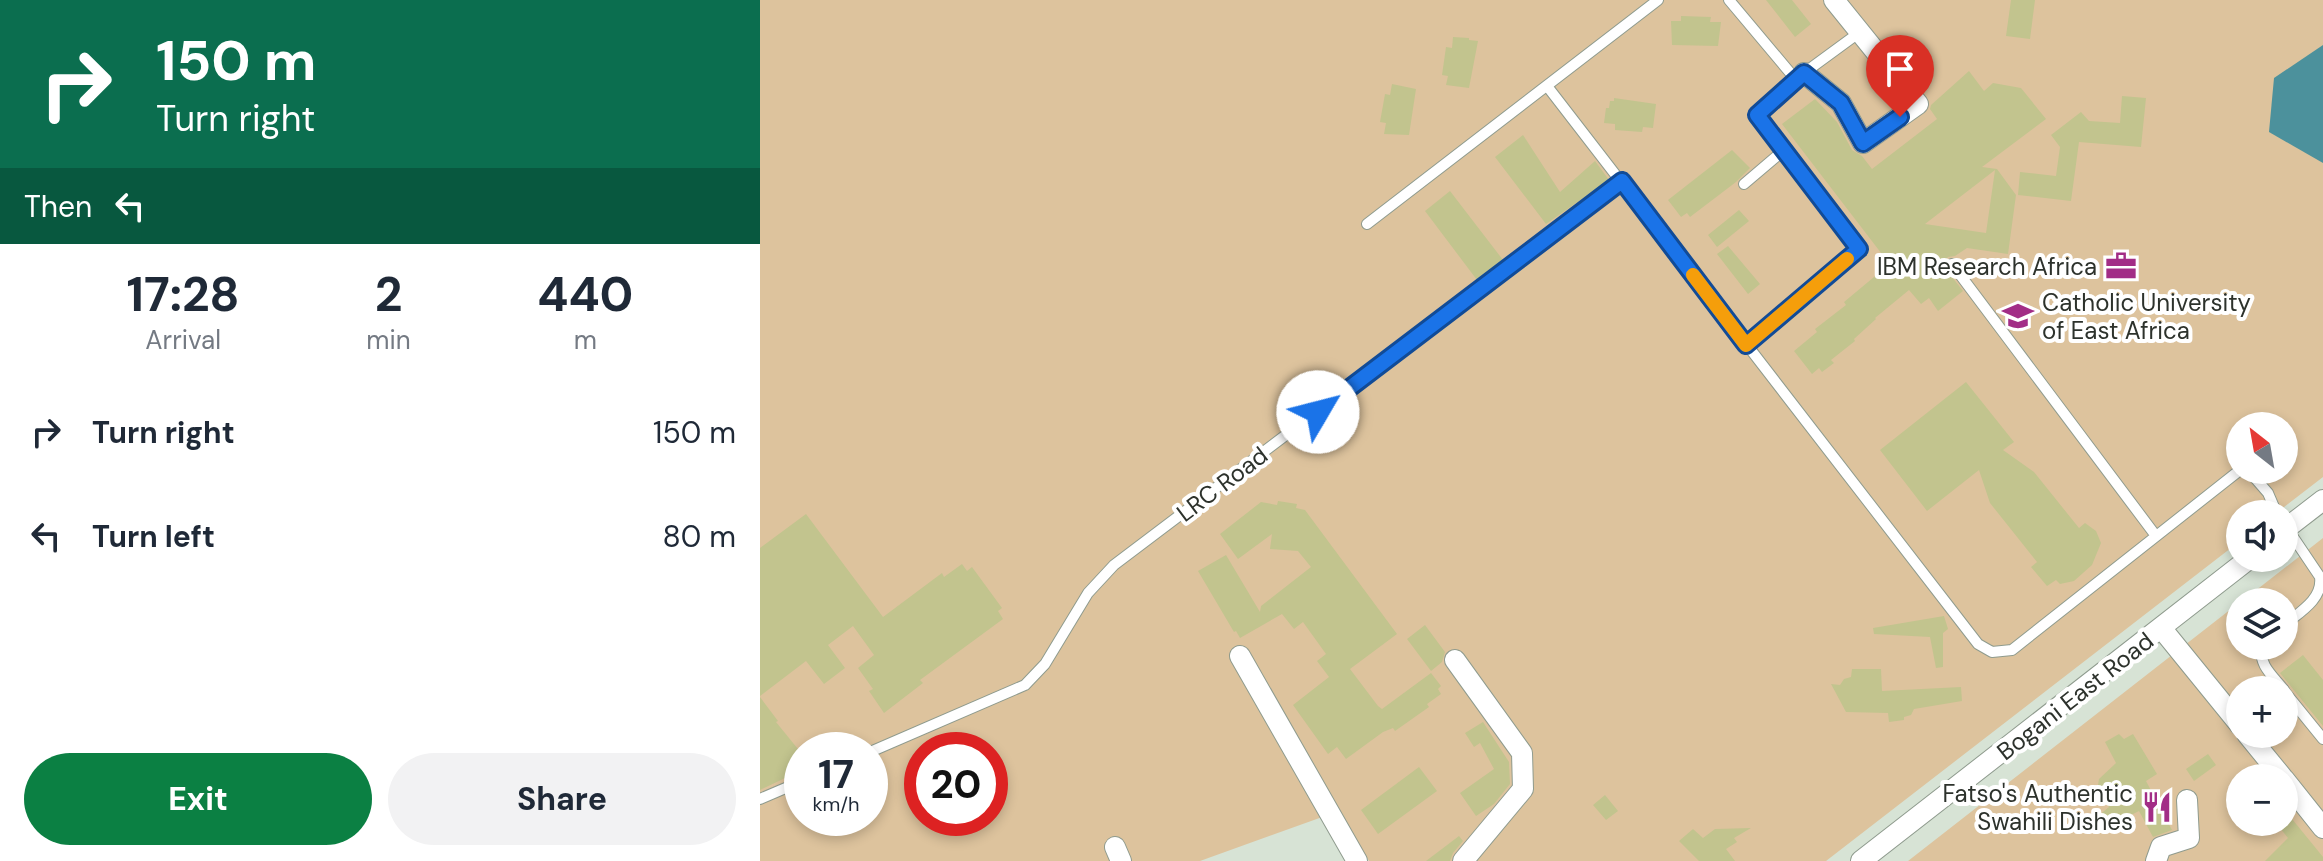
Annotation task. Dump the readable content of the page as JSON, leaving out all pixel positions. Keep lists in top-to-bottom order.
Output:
{
  "streets": {
    "street": ["Bogani East Road"],
    "lane": ["LRC Road"]
  },
  "places": {
    "office": ["IBM Research Africa"],
    "school or university": ["Catholic University of East Africa"],
    "restaurant": ["Fatso's Authentic Swahili Dishes"]
  },
  "north": "top left",
  "page": {
    "turn": ["150 m", "Turn right"],
    "then": "Then",
    "eta": [
      "17:28",
      "Arrival",
      "2",
      "min",
      "440",
      "m"
    ],
    "list": [
      {
        "name": "Turn right",
        "value": "150 m"
      },
      {
        "name": "Turn left",
        "value": "80 m"
      }
    ],
    "map_buttons": ["+", "−"],
    "speed": "17 km/h",
    "limit": "20",
    "buttons": ["Exit", "Share"]
  }
}
